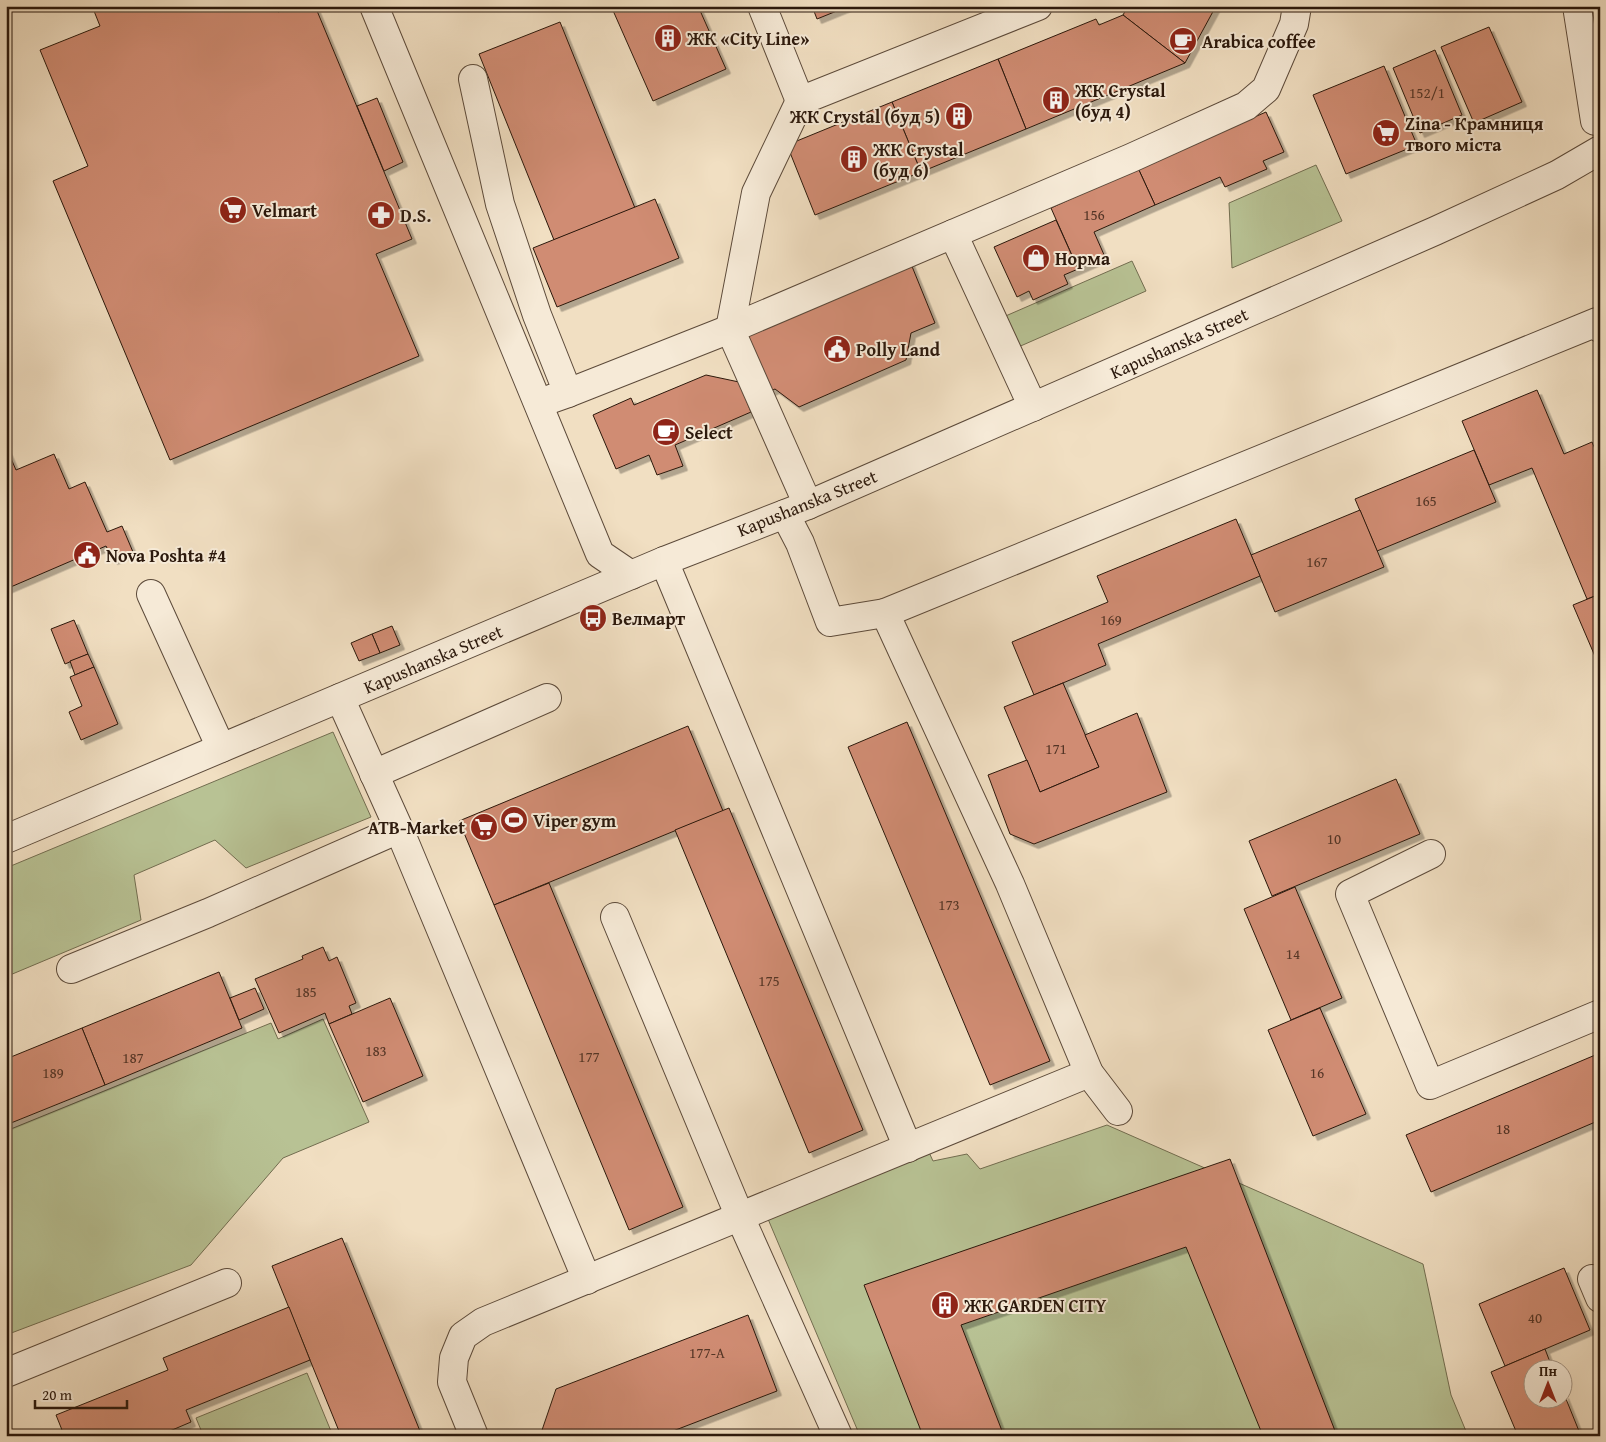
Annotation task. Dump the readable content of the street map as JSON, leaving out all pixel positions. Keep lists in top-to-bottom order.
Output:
{
  "streets": {
    "street": ["Kapushanska Street"]
  },
  "places": {
    "building": [
      "ЖК «City Line»",
      "ЖК Crystal (буд 4)",
      "ЖК Crystal (буд 5)",
      "ЖК Crystal (буд 6)",
      "ЖК GARDEN CITY"
    ],
    "cafe": ["Arabica coffee", "Select"],
    "supermarket": ["Zina - Крамниця твого міста", "Velmart", "ATB-Market"],
    "pharmacy": ["D.S."],
    "shop": ["Норма"],
    "public building": ["Polly Land", "Nova Poshta #4"],
    "bus stop": ["Велмарт"],
    "sports": ["Viper gym"]
  },
  "house_numbers": [
    "152/1",
    "156",
    "165",
    "167",
    "169",
    "171",
    "10",
    "173",
    "14",
    "175",
    "185",
    "183",
    "177",
    "187",
    "189",
    "16",
    "18",
    "40",
    "177-А"
  ],
  "scale_bar": "20 m",
  "north": "top"
}
